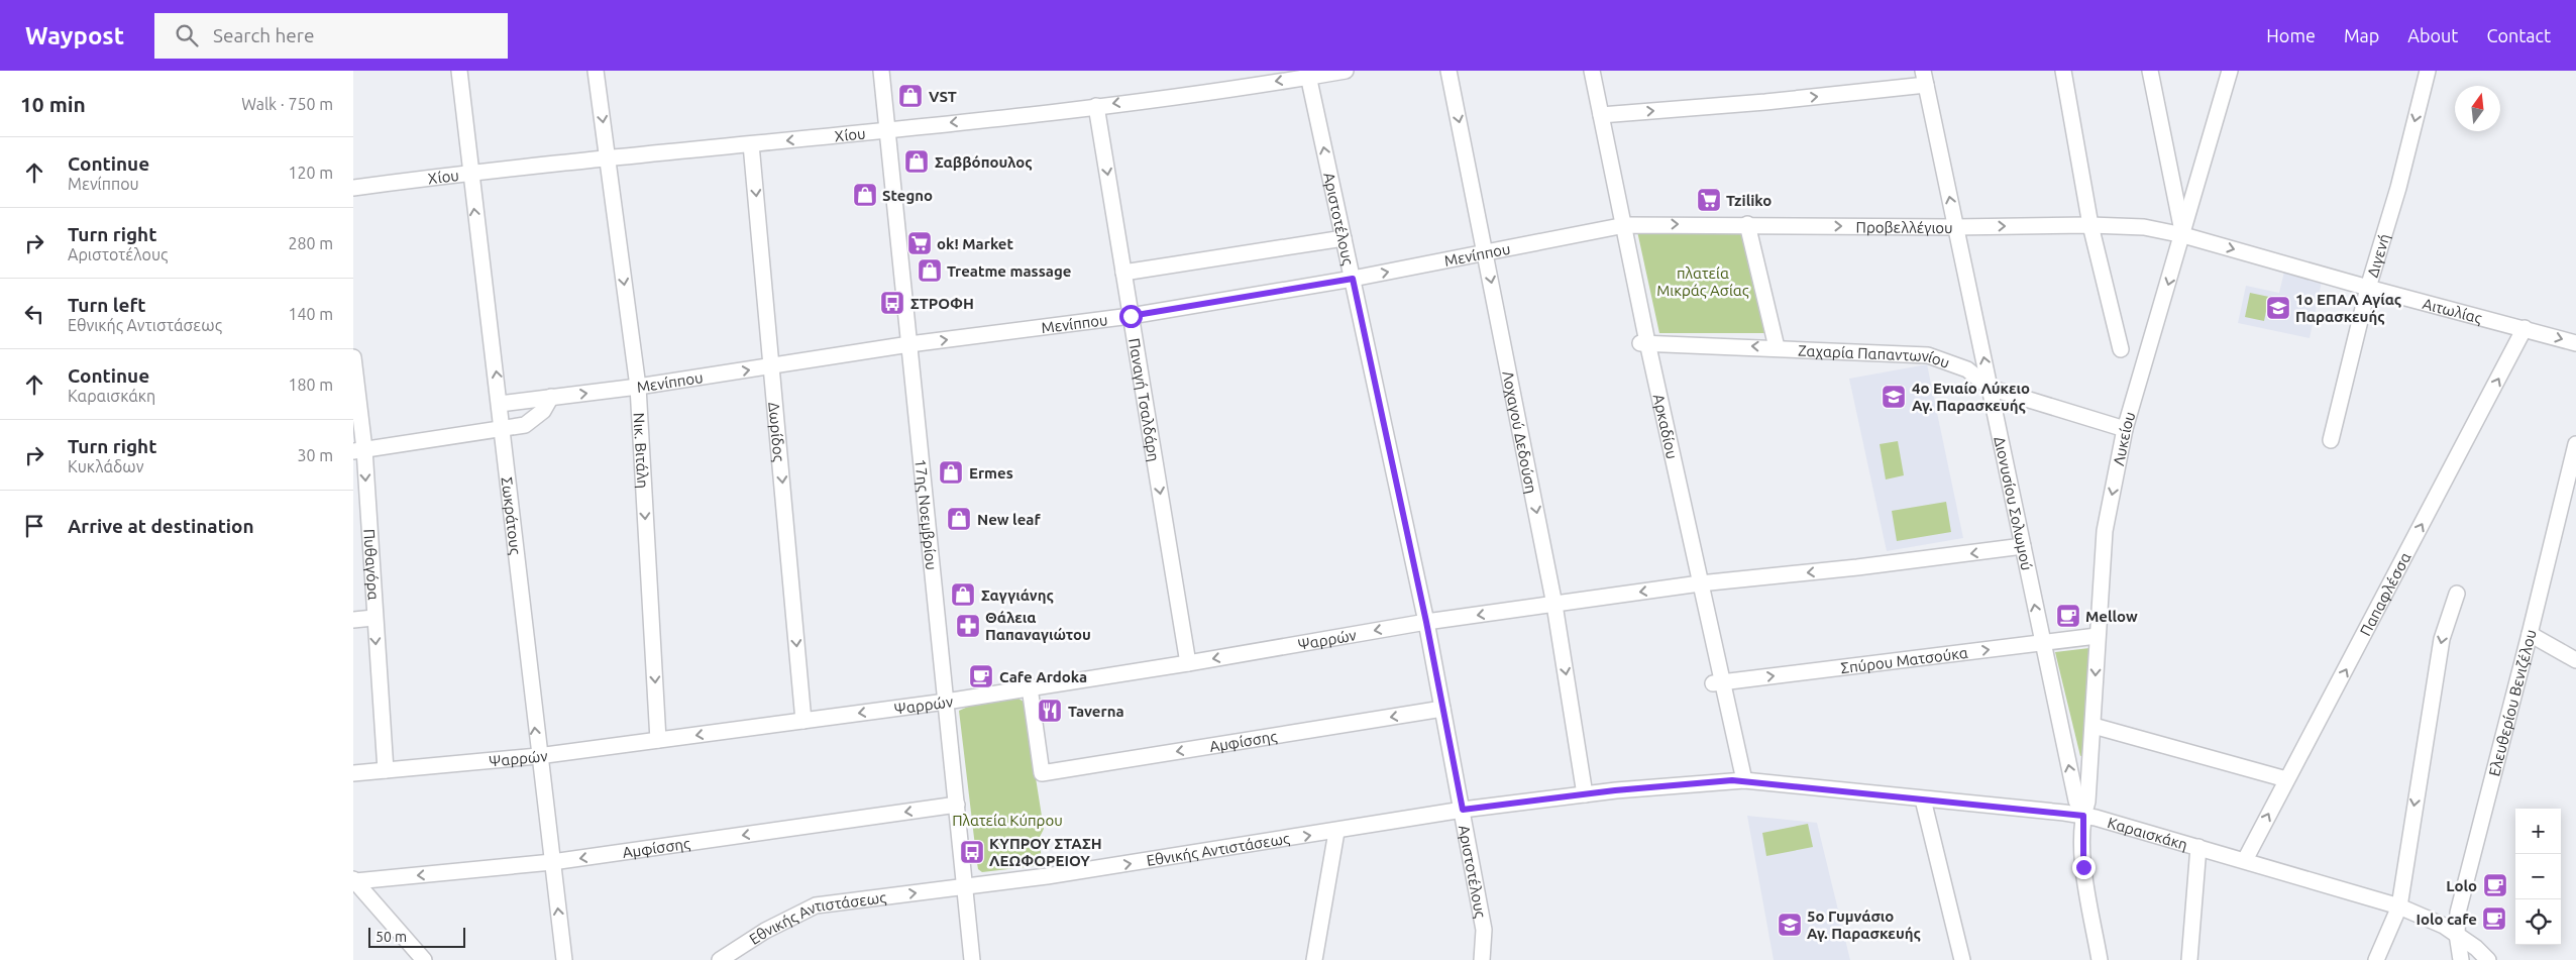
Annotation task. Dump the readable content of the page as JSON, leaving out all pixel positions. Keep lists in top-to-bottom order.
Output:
{
  "streets": {
    "street": [
      "Χίου",
      "Αριστοτέλους",
      "Προβελλέγιου",
      "Μενίππου",
      "Διγενή",
      "Αιτωλίας",
      "Ζαχαρία Παπαντωνίου",
      "Παναγή Τσαλδάρη",
      "Αρκαδίου",
      "Λοχαγού Δεδούση",
      "Δωρίδος",
      "Λυκείου",
      "Νικ. Βιτάλη",
      "Διονυσίου Σολωμού",
      "Σωκράτους",
      "17ης Νοεμβρίου",
      "Πυθαγόρα",
      "Παπαφλέσσα",
      "Ψαρρών",
      "Σπύρου Ματσούκα",
      "Ελευθερίου Βενιζέλου",
      "Αμφίσσης",
      "Καραισκάκη",
      "Εθνικής Αντιστάσεως"
    ]
  },
  "crossings": [
    ["Χίου", "Αριστοτέλους"],
    ["Χίου", "Παναγή Τσαλδάρη"],
    ["Χίου", "Δωρίδος"],
    ["Χίου", "Νικ. Βιτάλη"],
    ["Χίου", "Σωκράτους"],
    ["Χίου", "17ης Νοεμβρίου"],
    ["Αριστοτέλους", "Μενίππου"],
    ["Αριστοτέλους", "Ψαρρών"],
    ["Αριστοτέλους", "Αμφίσσης"],
    ["Αριστοτέλους", "Εθνικής Αντιστάσεως"],
    ["Προβελλέγιου", "Μενίππου"],
    ["Προβελλέγιου", "Αιτωλίας"],
    ["Προβελλέγιου", "Αρκαδίου"],
    ["Προβελλέγιου", "Λυκείου"],
    ["Προβελλέγιου", "Διονυσίου Σολωμού"],
    ["Μενίππου", "Παναγή Τσαλδάρη"],
    ["Μενίππου", "Αρκαδίου"],
    ["Μενίππου", "Λοχαγού Δεδούση"],
    ["Μενίππου", "Δωρίδος"],
    ["Μενίππου", "Νικ. Βιτάλη"],
    ["Μενίππου", "Σωκράτους"],
    ["Μενίππου", "17ης Νοεμβρίου"],
    ["Διγενή", "Αιτωλίας"],
    ["Αιτωλίας", "Λυκείου"],
    ["Αιτωλίας", "Παπαφλέσσα"],
    ["Ζαχαρία Παπαντωνίου", "Αρκαδίου"],
    ["Ζαχαρία Παπαντωνίου", "Λυκείου"],
    ["Ζαχαρία Παπαντωνίου", "Διονυσίου Σολωμού"],
    ["Παναγή Τσαλδάρη", "Ψαρρών"],
    ["Αρκαδίου", "Ψαρρών"],
    ["Αρκαδίου", "Σπύρου Ματσούκα"],
    ["Αρκαδίου", "Καραισκάκη"],
    ["Αρκαδίου", "Εθνικής Αντιστάσεως"],
    ["Λοχαγού Δεδούση", "Ψαρρών"],
    ["Λοχαγού Δεδούση", "Εθνικής Αντιστάσεως"],
    ["Δωρίδος", "Ψαρρών"],
    ["Λυκείου", "Διονυσίου Σολωμού"],
    ["Λυκείου", "Σπύρου Ματσούκα"],
    ["Λυκείου", "Καραισκάκη"],
    ["Νικ. Βιτάλη", "Ψαρρών"],
    ["Διονυσίου Σολωμού", "Ψαρρών"],
    ["Διονυσίου Σολωμού", "Σπύρου Ματσούκα"],
    ["Διονυσίου Σολωμού", "Καραισκάκη"],
    ["Σωκράτους", "Ψαρρών"],
    ["Σωκράτους", "Αμφίσσης"],
    ["17ης Νοεμβρίου", "Ψαρρών"],
    ["17ης Νοεμβρίου", "Αμφίσσης"],
    ["17ης Νοεμβρίου", "Εθνικής Αντιστάσεως"],
    ["Πυθαγόρα", "Ψαρρών"],
    ["Παπαφλέσσα", "Καραισκάκη"],
    ["Ψαρρών", "Αμφίσσης"],
    ["Ελευθερίου Βενιζέλου", "Καραισκάκη"],
    ["Καραισκάκη", "Εθνικής Αντιστάσεως"]
  ],
  "one_way": [
    "Χίου",
    "Μενίππου",
    "Διγενή",
    "Αιτωλίας",
    "Παναγή Τσαλδάρη",
    "Λοχαγού Δεδούση",
    "Δωρίδος",
    "Λυκείου",
    "Νικ. Βιτάλη",
    "Σωκράτους",
    "Πυθαγόρα",
    "Ψαρρών",
    "Σπύρου Ματσούκα",
    "Αμφίσσης",
    "Εθνικής Αντιστάσεως"
  ],
  "parks": ["πλατεία Μικράς Ασίας", "Πλατεία Κύπρου"],
  "places": {
    "shop": [
      "VST",
      "Σαββόπουλος",
      "Stegno",
      "Treatme massage",
      "Ermes",
      "New leaf",
      "Σαγγιάνης"
    ],
    "supermarket": ["Tziliko", "ok! Market"],
    "bus stop": ["ΣΤΡΟΦΗ", "ΚΥΠΡΟΥ ΣΤΑΣΗ ΛΕΩΦΟΡΕΙΟΥ"],
    "school or university": ["1ο ΕΠΑΛ Αγίας Παρασκευής", "4ο Ενιαίο Λύκειο Αγ. Παρασκευής", "5ο Γυμνάσιο Αγ. Παρασκευής"],
    "cafe": [
      "Mellow",
      "Cafe Ardoka",
      "Lolo",
      "Iolo cafe"
    ],
    "pharmacy": ["Θάλεια Παπαναγιώτου"],
    "restaurant": ["Taverna"]
  },
  "scale_bar": "50 m",
  "north": "top",
  "page": {
    "header": "Waypost",
    "search": "Search here",
    "nav": [
      "Home",
      "Map",
      "About",
      "Contact"
    ],
    "heading": ["10 min", "Walk · 750 m"],
    "list": [
      ["Continue", "Μενίππου", "120 m"],
      ["Turn right", "Αριστοτέλους", "280 m"],
      ["Turn left", "Εθνικής Αντιστάσεως", "140 m"],
      ["Continue", "Καραισκάκη", "180 m"],
      ["Turn right", "Κυκλάδων", "30 m"],
      "Arrive at destination"
    ],
    "map_buttons": ["+", "−"],
    "scale": "50 m"
  }
}
